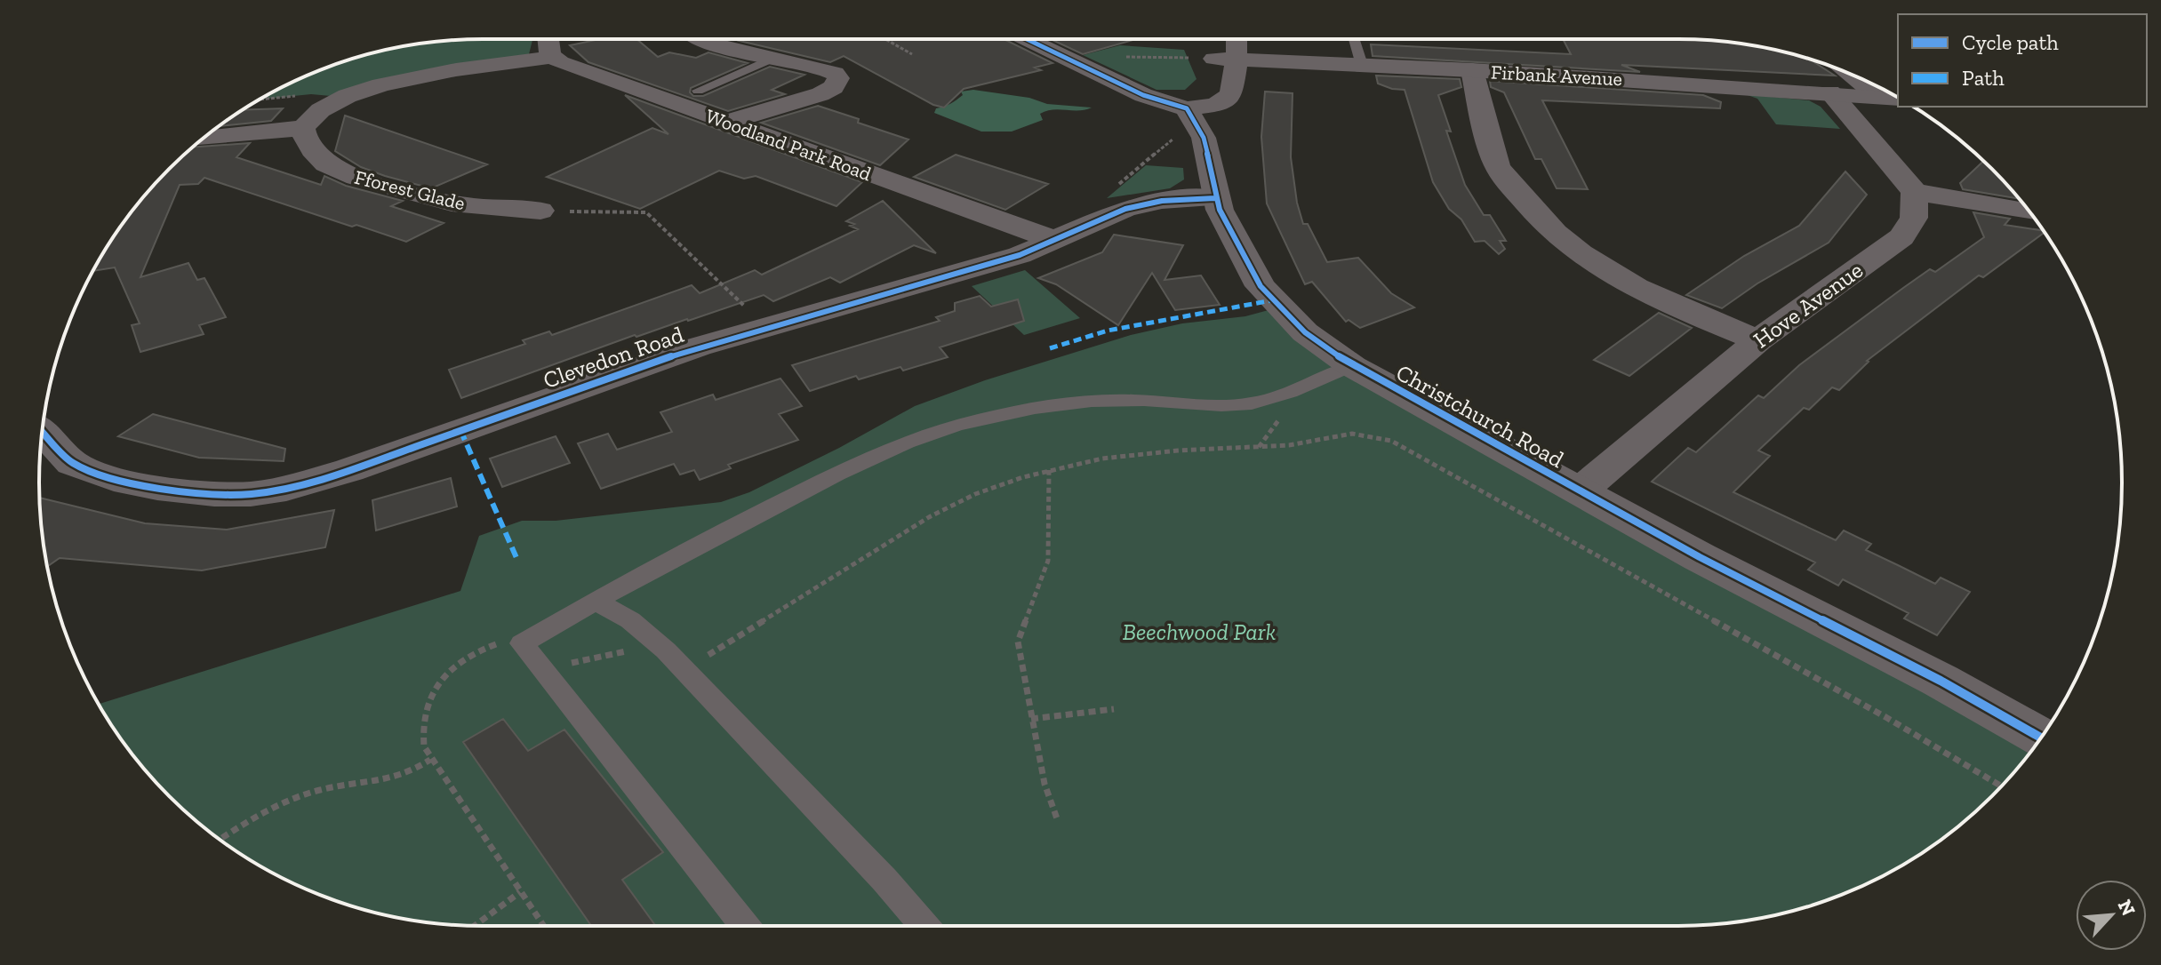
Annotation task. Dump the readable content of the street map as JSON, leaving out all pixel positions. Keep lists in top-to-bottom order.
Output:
{
  "streets": {
    "street": [
      "Firbank Avenue",
      "Woodland Park Road",
      "Fforest Glade",
      "Hove Avenue",
      "Clevedon Road",
      "Christchurch Road"
    ]
  },
  "crossings": [
    ["Woodland Park Road", "Clevedon Road"],
    ["Hove Avenue", "Christchurch Road"],
    ["Clevedon Road", "Christchurch Road"]
  ],
  "parks": ["Beechwood Park"],
  "legend": ["Cycle path", "Path"],
  "north": "top right"
}
